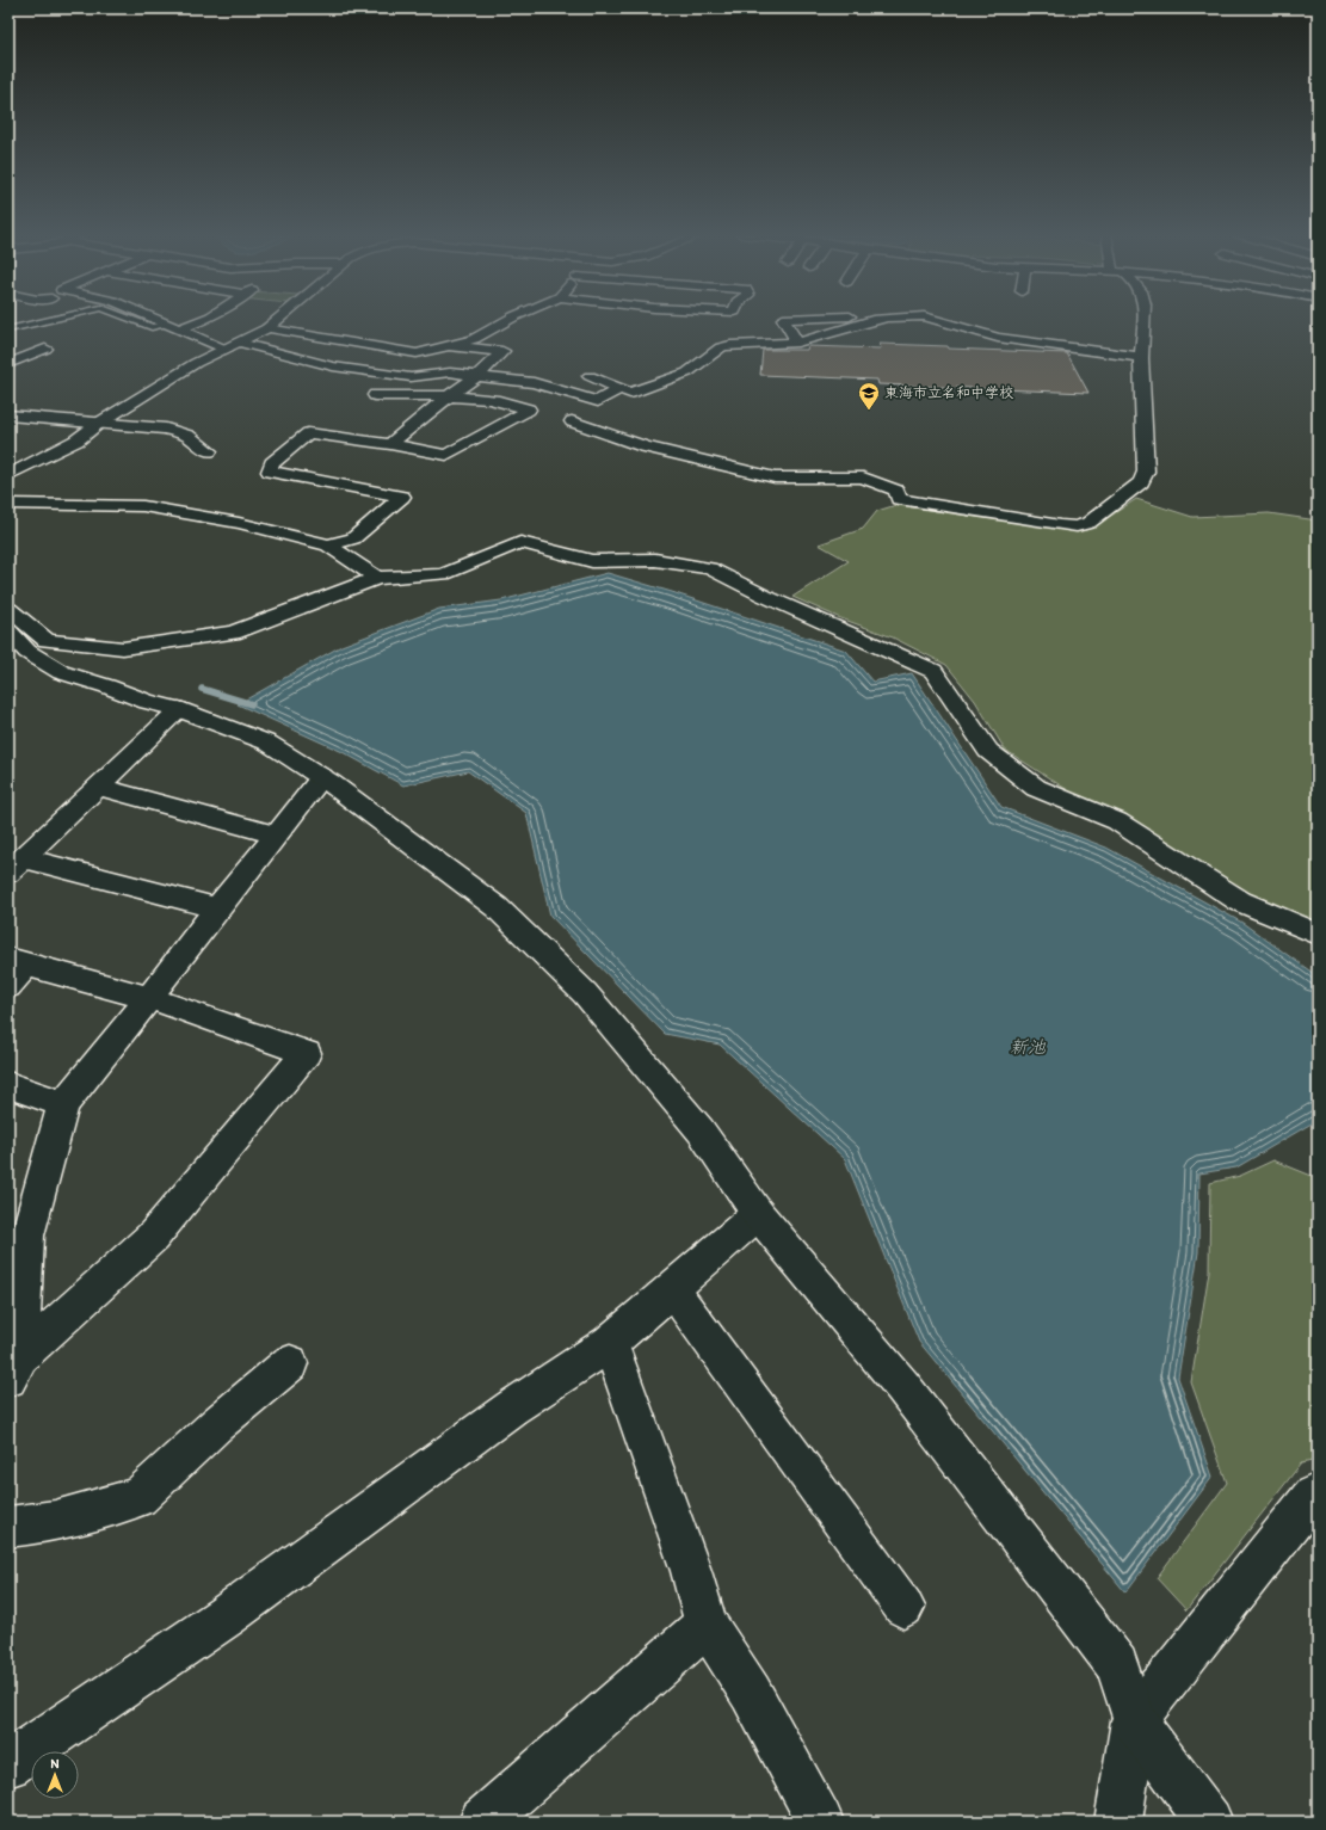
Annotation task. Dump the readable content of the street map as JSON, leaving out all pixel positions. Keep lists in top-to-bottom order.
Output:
{
  "water": ["新池"],
  "places": {
    "school or university": ["東海市立名和中学校"]
  },
  "north": "top"
}
